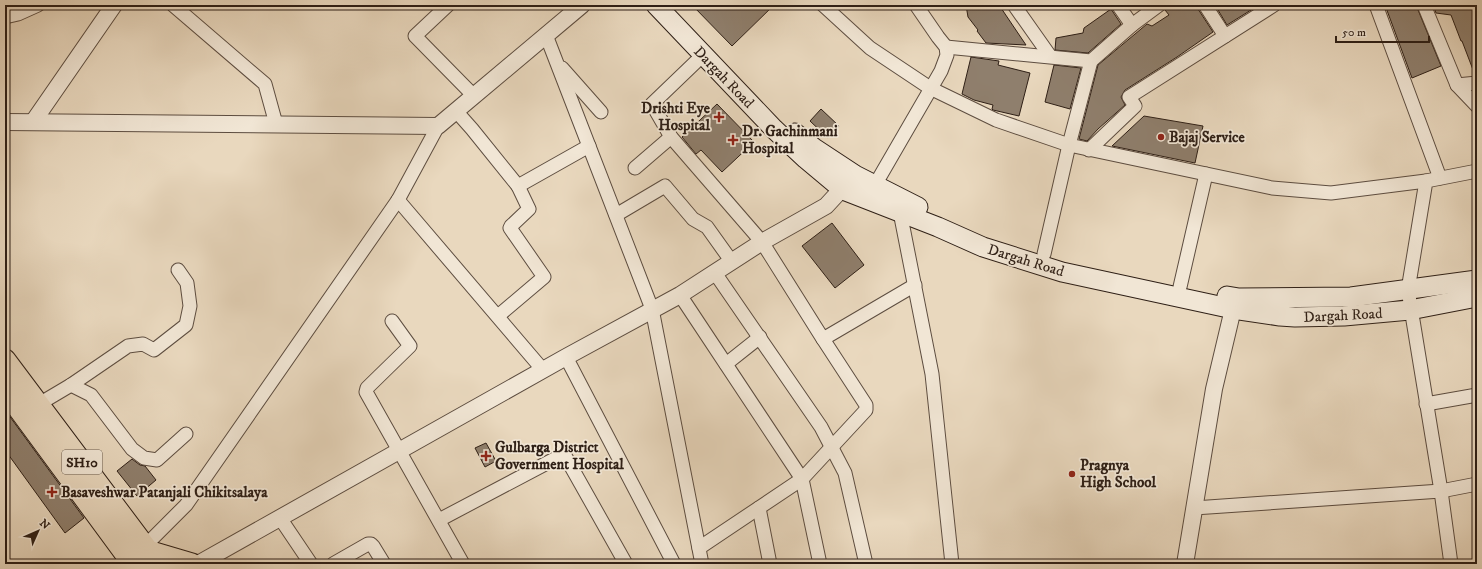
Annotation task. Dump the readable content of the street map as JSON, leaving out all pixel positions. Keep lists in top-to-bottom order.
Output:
{
  "streets": {
    "main road": ["Dargah Road", "SH10"]
  },
  "places": {
    "health": [
      "Drishti Eye Hospital",
      "Dr. Gachinmani Hospital",
      "Gulbarga District Government Hospital",
      "Basaveshwar Patanjali Chikitsalaya"
    ],
    "other": ["Bajaj Service", "Pragnya High School"]
  },
  "scale_bar": "50 m",
  "north": "top right"
}
